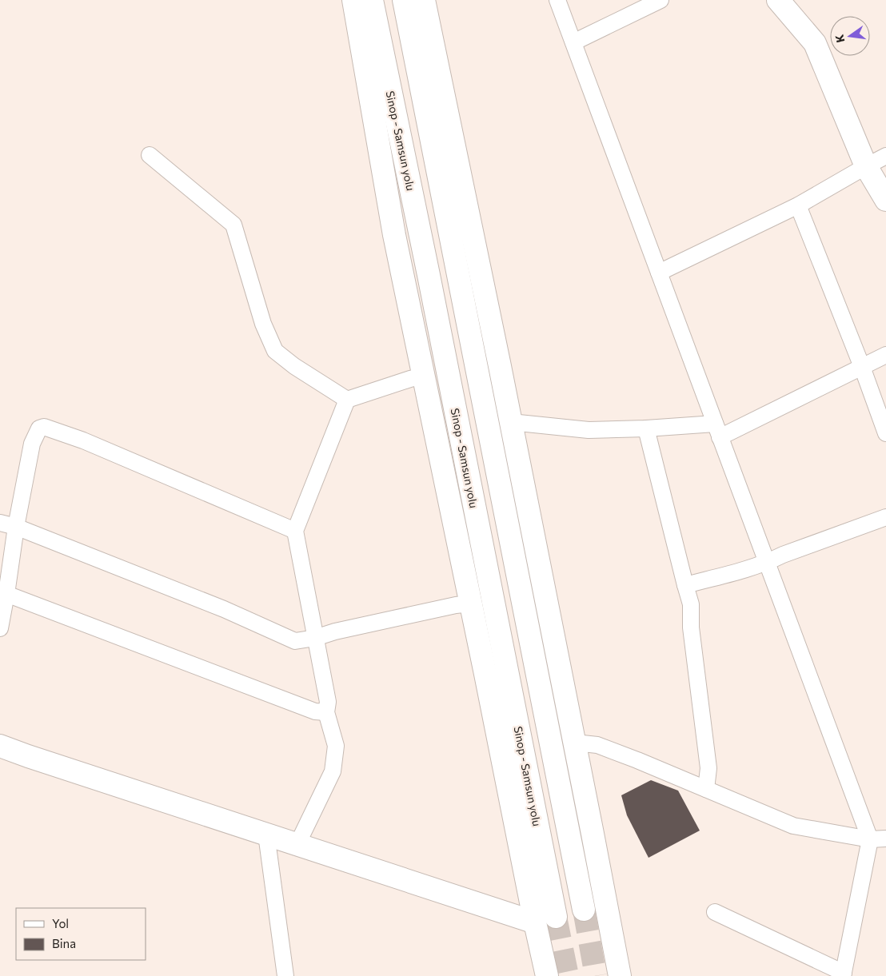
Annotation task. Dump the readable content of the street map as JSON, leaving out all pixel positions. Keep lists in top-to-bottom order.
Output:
{
  "streets": {
    "main road": ["Sinop - Samsun yolu"]
  },
  "legend": ["Yol", "Bina"],
  "north": "left"
}
